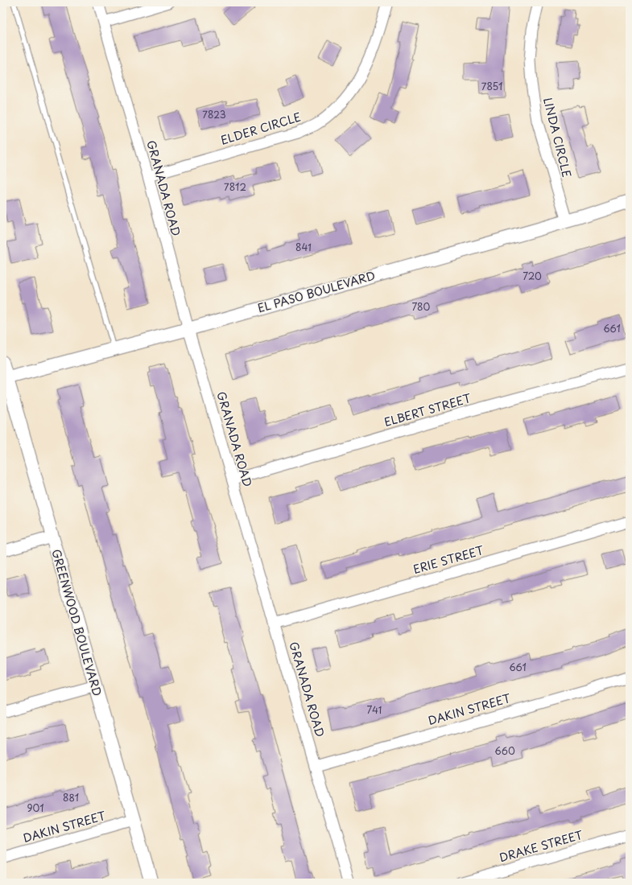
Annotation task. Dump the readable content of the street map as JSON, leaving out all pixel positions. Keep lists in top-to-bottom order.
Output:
{
  "streets": {
    "street": [
      "ELDER CIRCLE",
      "LINDA CIRCLE",
      "GRANADA ROAD",
      "EL PASO BOULEVARD",
      "ELBERT STREET",
      "ERIE STREET",
      "GREENWOOD BOULEVARD",
      "DAKIN STREET",
      "DRAKE STREET"
    ]
  },
  "crossings": [
    ["ELDER CIRCLE", "GRANADA ROAD"],
    ["LINDA CIRCLE", "EL PASO BOULEVARD"],
    ["GRANADA ROAD", "EL PASO BOULEVARD"],
    ["GRANADA ROAD", "ELBERT STREET"],
    ["GRANADA ROAD", "ERIE STREET"],
    ["GRANADA ROAD", "DAKIN STREET"],
    ["EL PASO BOULEVARD", "GREENWOOD BOULEVARD"],
    ["GREENWOOD BOULEVARD", "DAKIN STREET"]
  ],
  "house_numbers": [
    "7851",
    "7823",
    "7812",
    "841",
    "720",
    "780",
    "661",
    "661",
    "741",
    "660",
    "881",
    "901"
  ]
}
